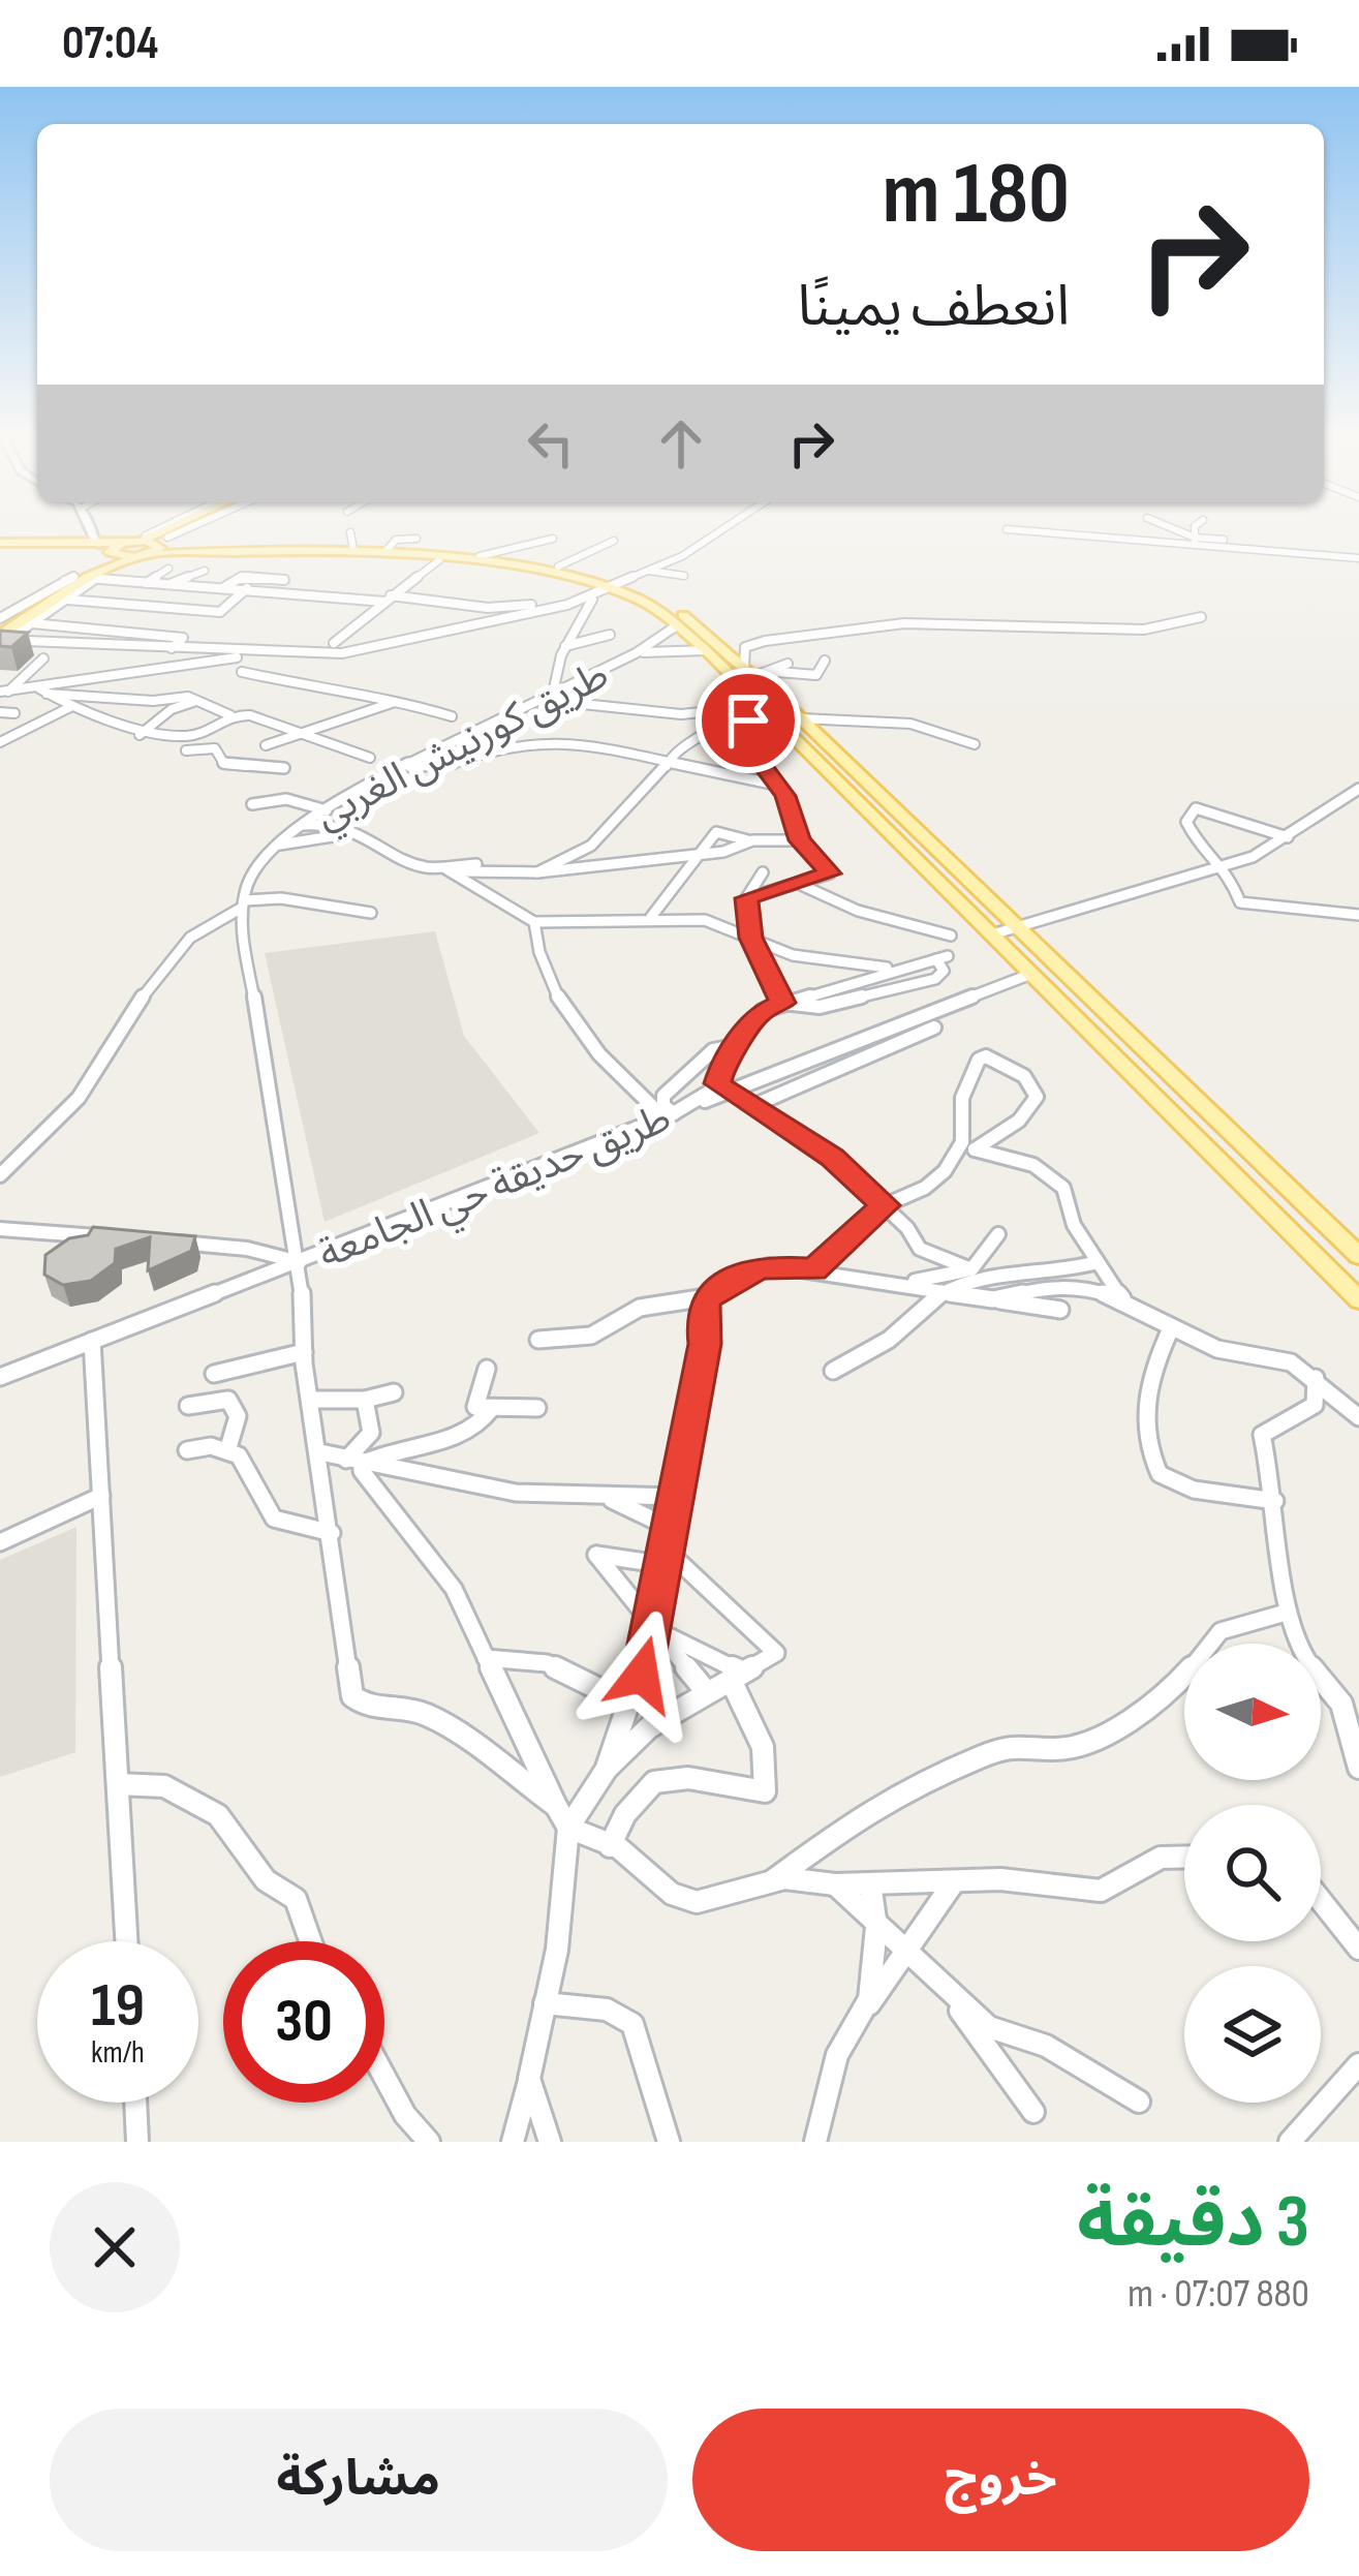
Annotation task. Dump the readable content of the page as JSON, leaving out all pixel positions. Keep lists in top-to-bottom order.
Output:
{
  "streets": {
    "street": ["طريق كورنيش الغربي", "طريق حديقة حي الجامعة"]
  },
  "north": "right",
  "page": {
    "status": "07:04",
    "turn": ["180 m", "انعطف يمينًا"],
    "speed": "19 km/h",
    "limit": "30",
    "heading": ["3 دقيقة", "880 m · 07:07"],
    "buttons": ["خروج", "مشاركة"]
  }
}
